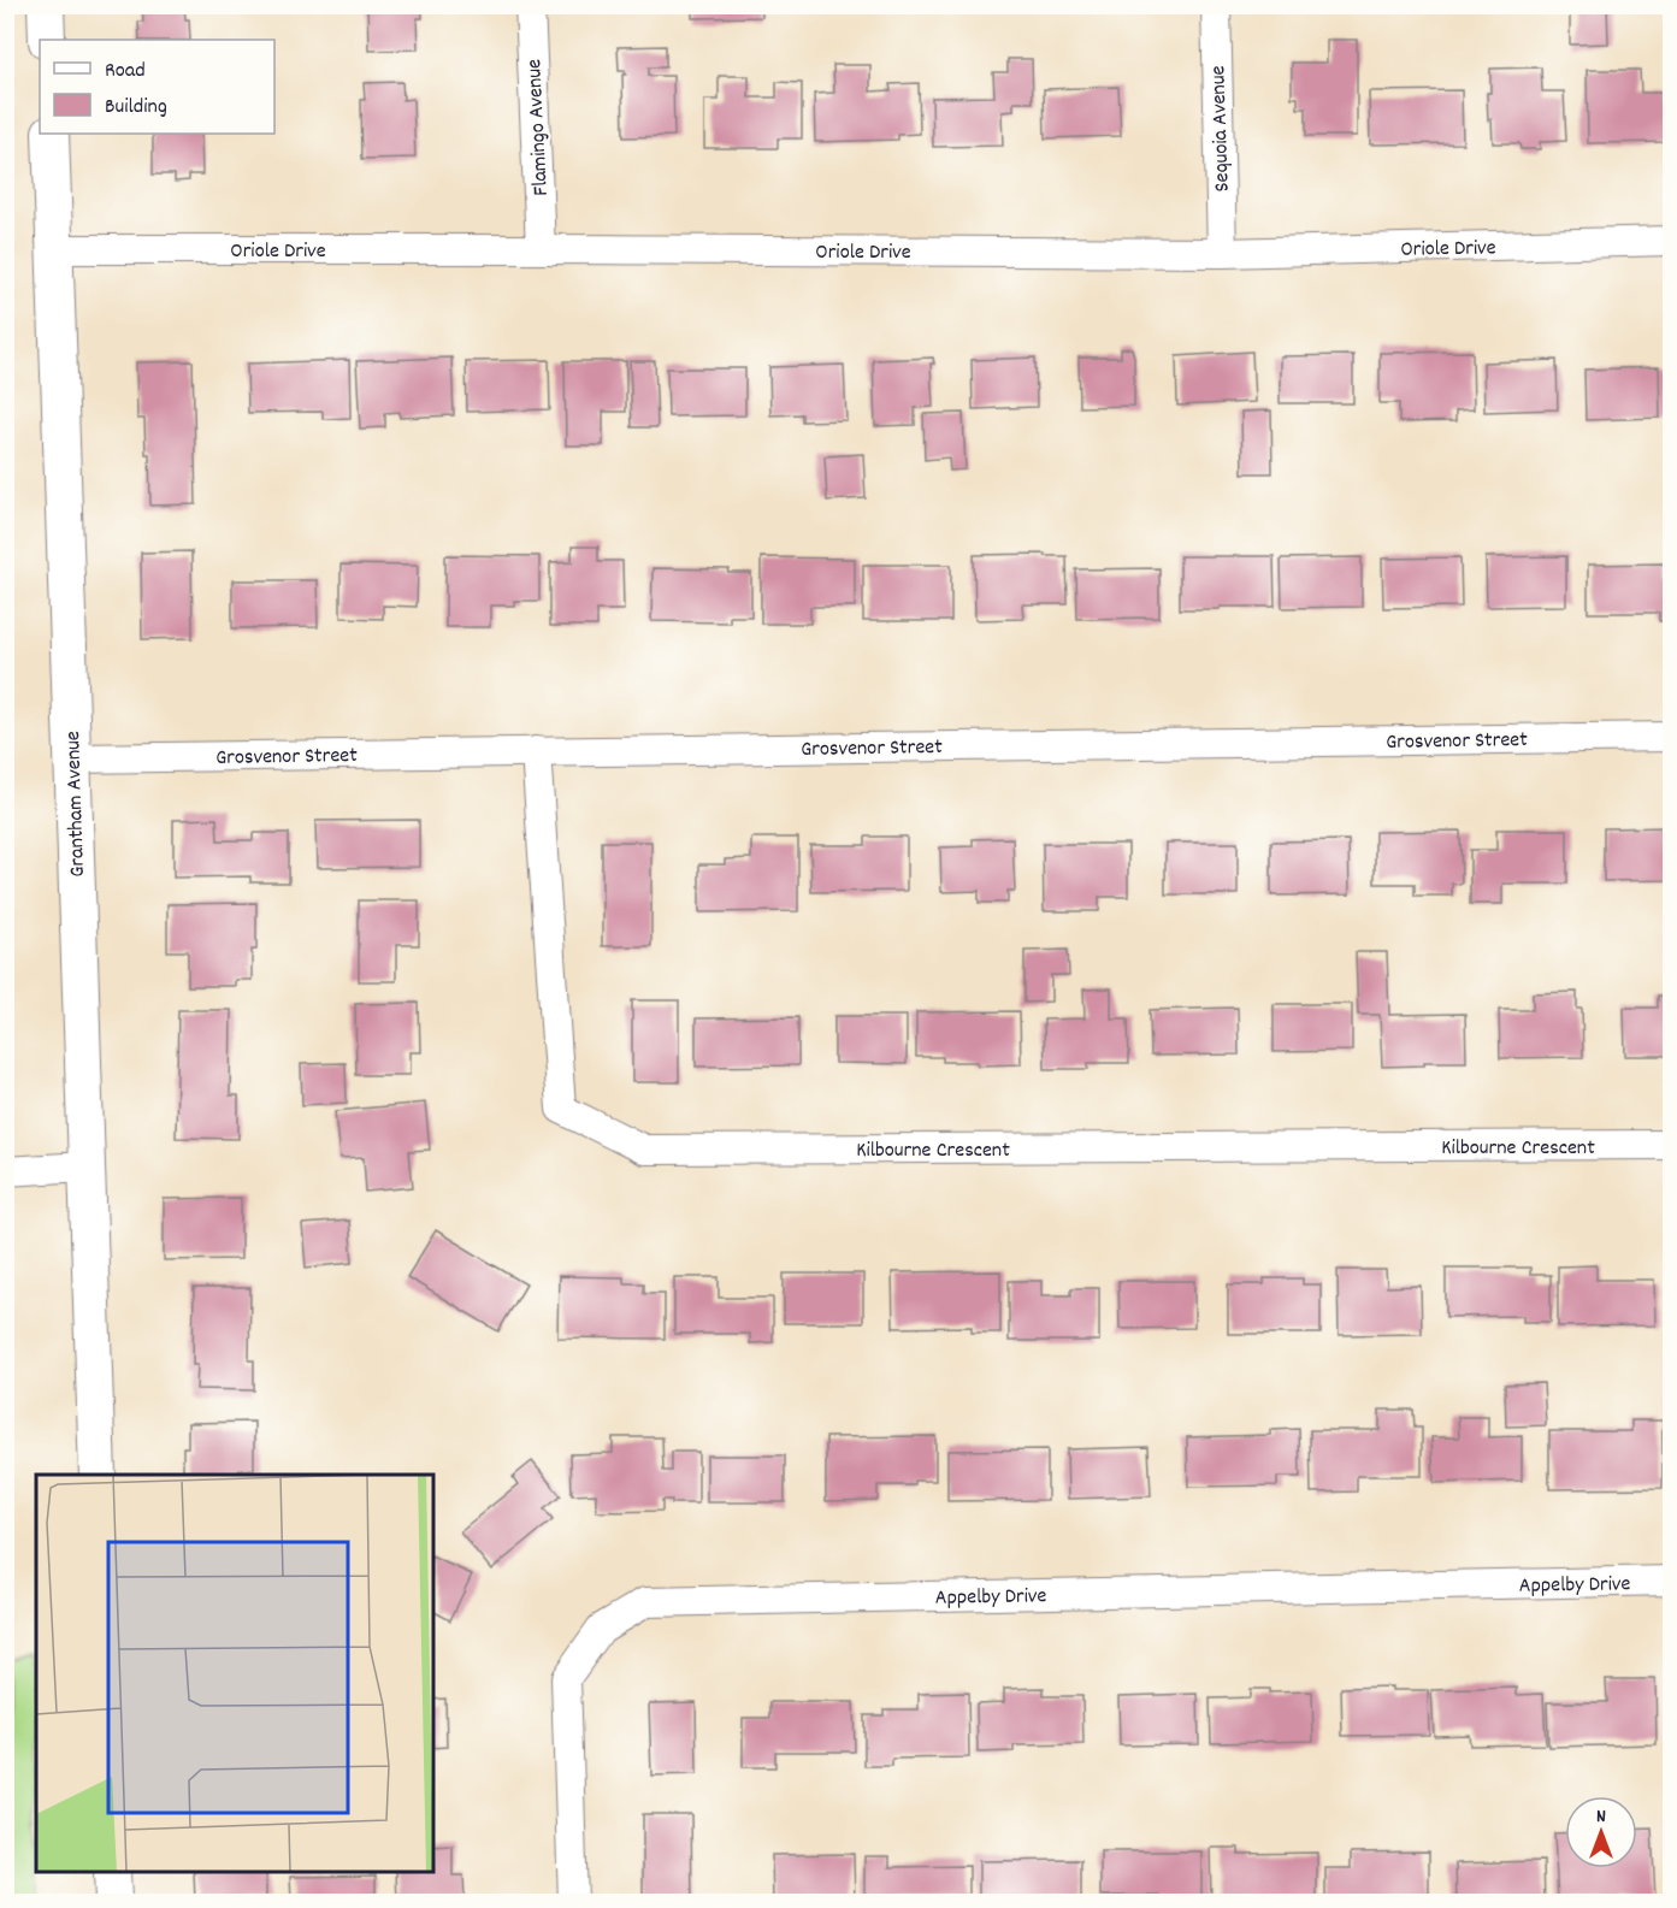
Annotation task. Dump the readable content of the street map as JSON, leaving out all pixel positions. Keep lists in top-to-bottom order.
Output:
{
  "streets": {
    "street": [
      "Flamingo Avenue",
      "Sequoia Avenue",
      "Oriole Drive",
      "Grosvenor Street",
      "Grantham Avenue",
      "Kilbourne Crescent",
      "Appelby Drive"
    ]
  },
  "crossings": [
    ["Flamingo Avenue", "Oriole Drive"],
    ["Sequoia Avenue", "Oriole Drive"],
    ["Oriole Drive", "Grantham Avenue"],
    ["Grosvenor Street", "Grantham Avenue"],
    ["Grosvenor Street", "Kilbourne Crescent"]
  ],
  "legend": ["Road", "Building"],
  "north": "top"
}
